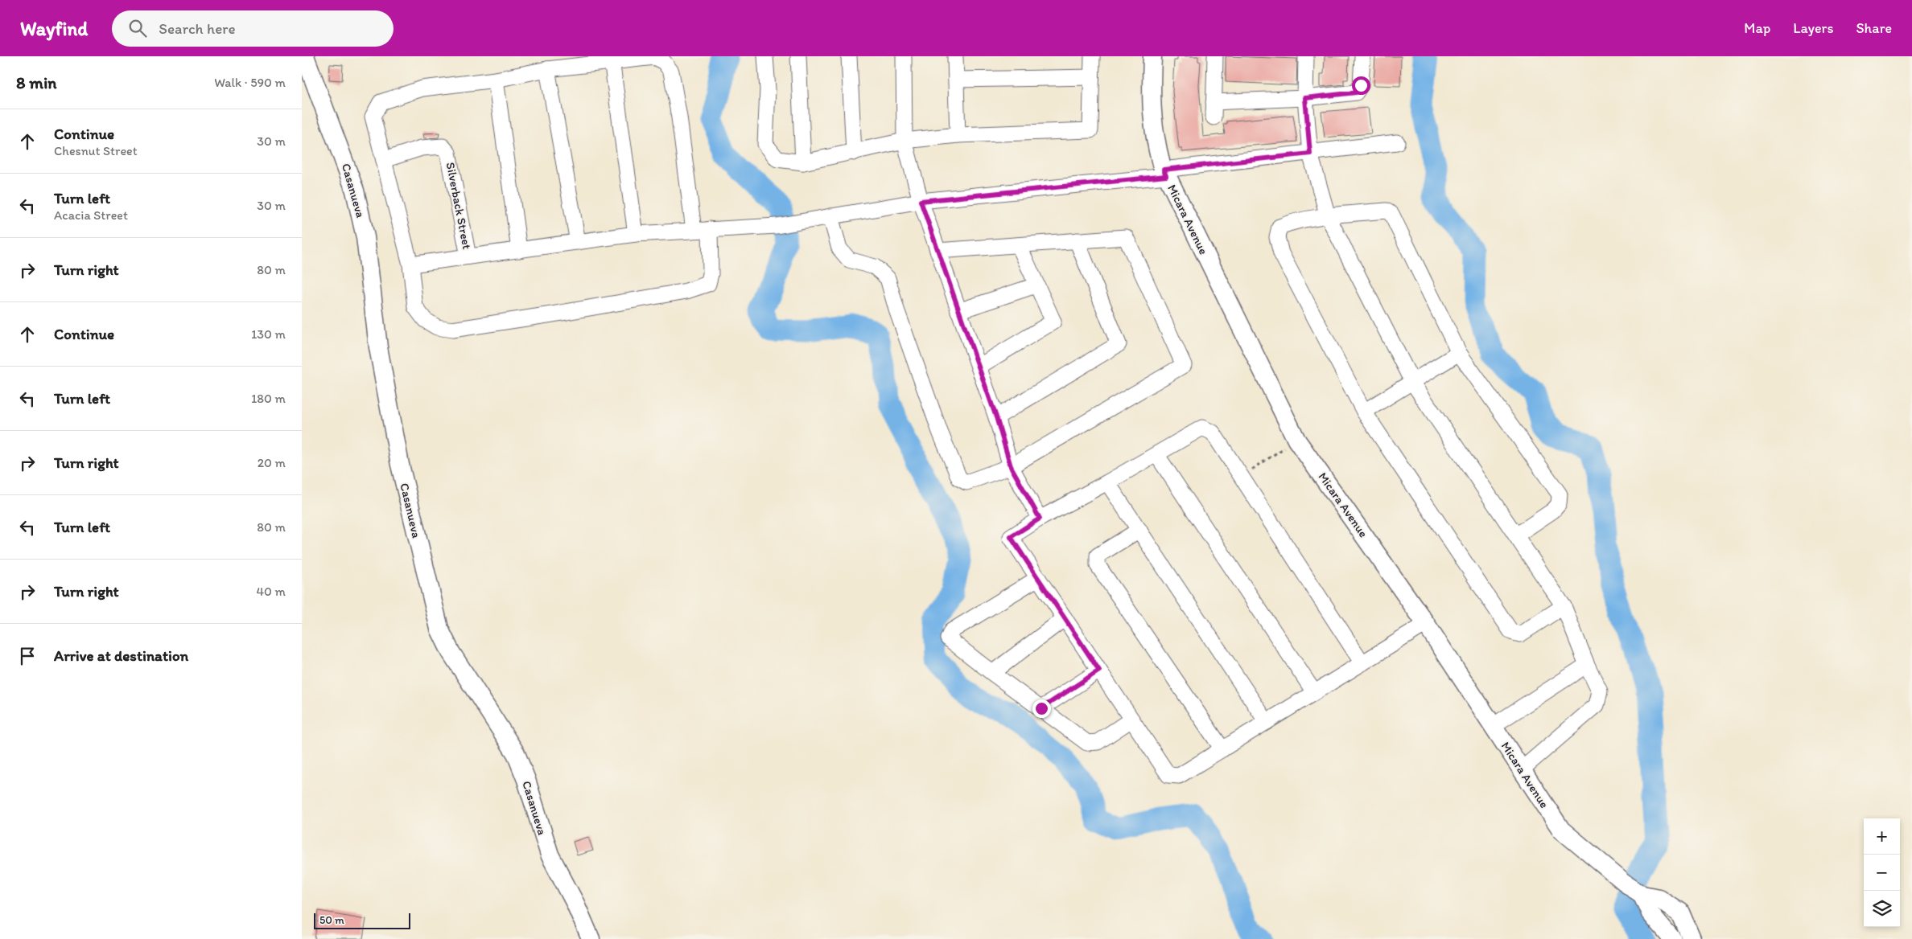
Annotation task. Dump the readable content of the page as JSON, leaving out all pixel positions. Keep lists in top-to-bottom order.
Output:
{
  "streets": {
    "street": ["Casanueva", "Silverback Street", "Micara Avenue"]
  },
  "scale_bar": "50 m",
  "page": {
    "header": "Wayfind",
    "search": "Search here",
    "nav": ["Map", "Layers", "Share"],
    "heading": ["8 min", "Walk · 590 m"],
    "list": [
      ["Continue", "Chesnut Street", "30 m"],
      ["Turn left", "Acacia Street", "30 m"],
      ["Turn right", "80 m"],
      ["Continue", "130 m"],
      ["Turn left", "180 m"],
      ["Turn right", "20 m"],
      ["Turn left", "80 m"],
      ["Turn right", "40 m"],
      "Arrive at destination"
    ],
    "map_buttons": ["+", "−"],
    "scale": "50 m"
  }
}
